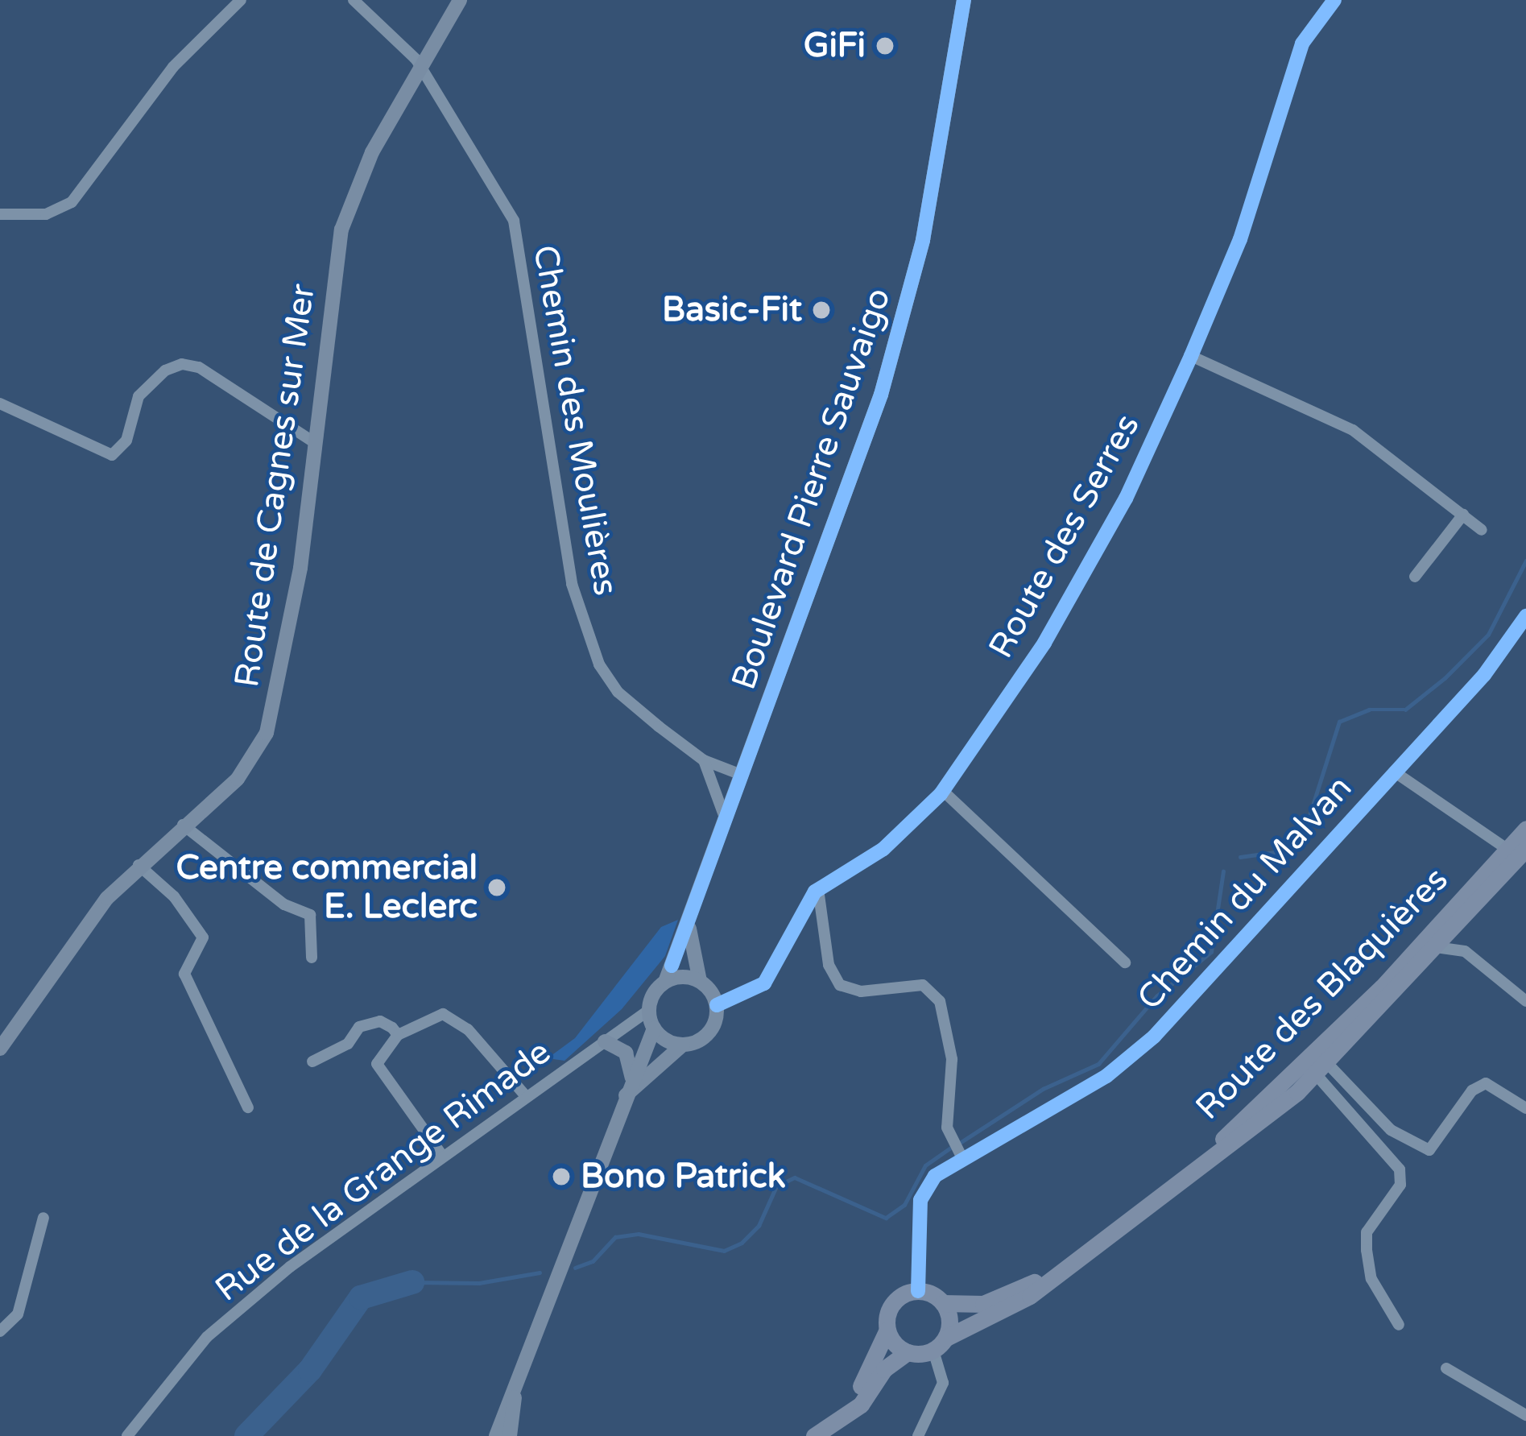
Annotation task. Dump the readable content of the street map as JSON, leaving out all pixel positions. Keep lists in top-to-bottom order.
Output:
{
  "streets": {
    "main road": ["Route de Cagnes sur Mer", "Boulevard Pierre Sauvaigo", "Route des Blaquières"],
    "street": [
      "Chemin des Moulières",
      "Route des Serres",
      "Chemin du Malvan",
      "Rue de la Grange Rimade"
    ]
  },
  "crossings": [
    ["Chemin des Moulières", "Route de Cagnes sur Mer"],
    ["Chemin des Moulières", "Boulevard Pierre Sauvaigo"],
    ["Boulevard Pierre Sauvaigo", "Route des Serres"],
    ["Boulevard Pierre Sauvaigo", "Rue de la Grange Rimade"],
    ["Route des Serres", "Rue de la Grange Rimade"]
  ],
  "places": [
    "GiFi",
    "Basic-Fit",
    "Centre commercial E. Leclerc",
    "Bono Patrick"
  ]
}
